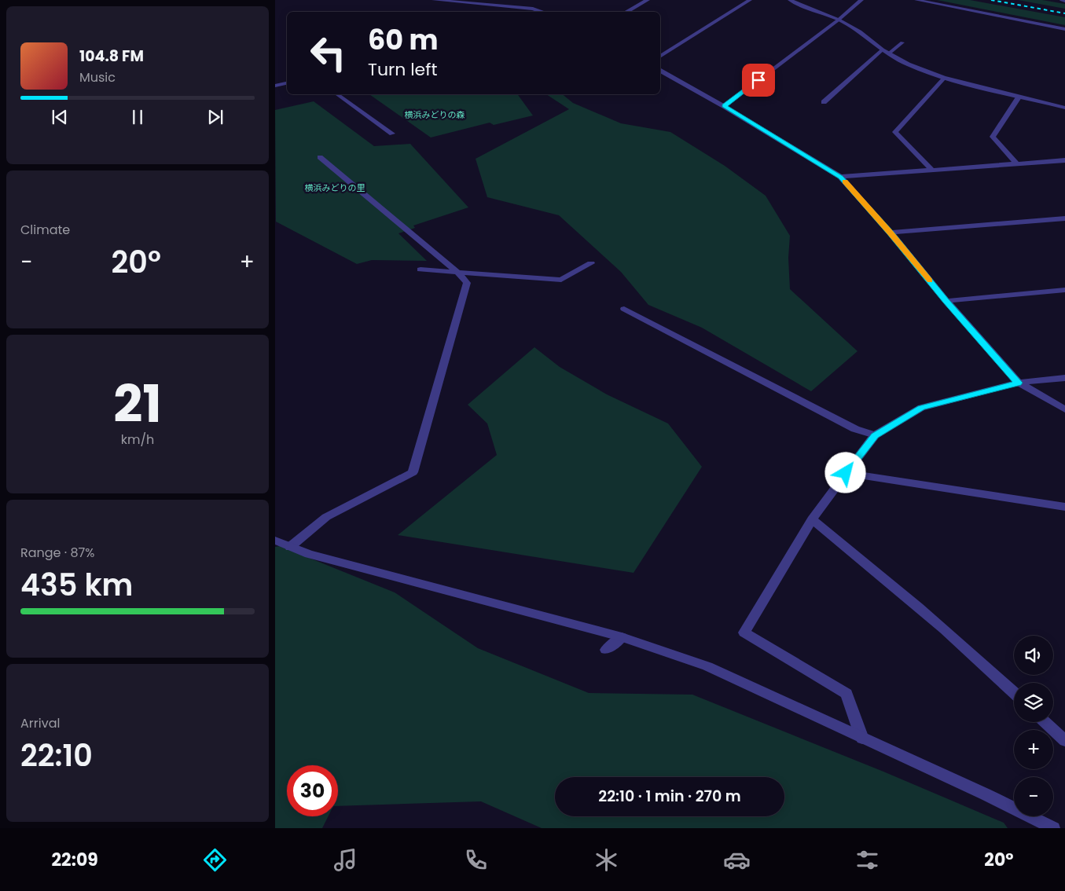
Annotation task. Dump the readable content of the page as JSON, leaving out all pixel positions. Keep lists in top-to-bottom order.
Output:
{
  "parks": ["横浜みどりの森", "横浜みどりの里"],
  "page": {
    "turn": ["60 m", "Turn left"],
    "song": ["104.8 FM", "Music"],
    "tile": [
      "Climate",
      ["21", "km/h"],
      ["Range · 87%", "435 km"],
      ["Arrival", "22:10"]
    ],
    "heat": ["−", "20°", "+"],
    "map_buttons": ["+", "−"],
    "limit": "30",
    "trip": "22:10 · 1 min · 270 m",
    "tabs": ["22:09", "20°"]
  }
}
